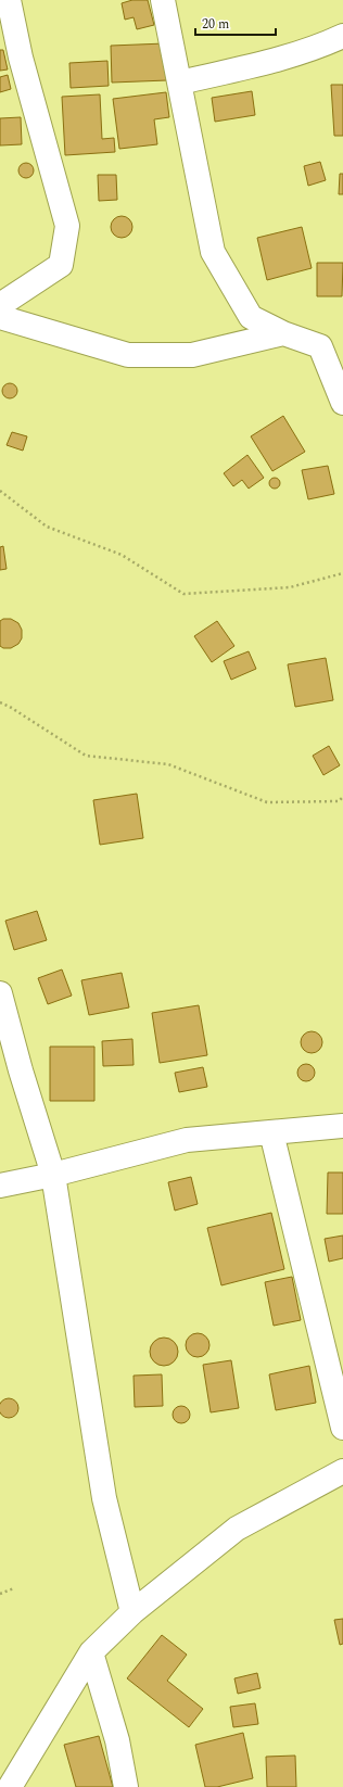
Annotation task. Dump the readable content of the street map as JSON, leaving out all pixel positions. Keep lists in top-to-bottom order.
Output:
{
  "scale_bar": "20 m"
}
